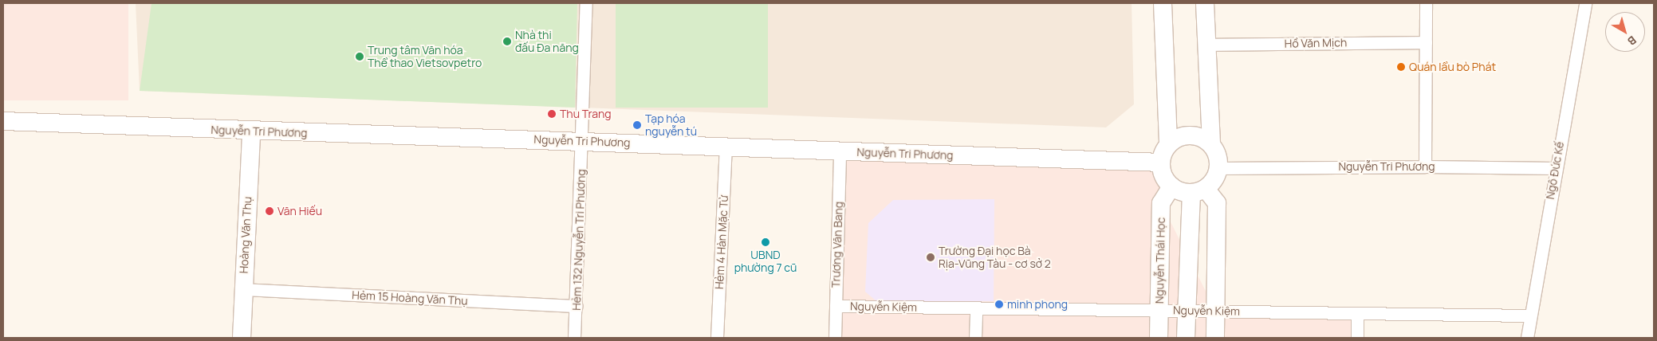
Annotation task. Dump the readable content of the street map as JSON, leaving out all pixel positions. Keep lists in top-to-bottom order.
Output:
{
  "streets": {
    "street": [
      "Hồ Văn Mịch",
      "Nguyễn Tri Phương",
      "Ngô Đức Kế",
      "Hoàng Văn Thụ",
      "Hẻm 132 Nguyễn Tri Phương",
      "Hẻm 4 Hàn Mặc Tử",
      "Trương Văn Bang",
      "Nguyễn Thái Học",
      "Hẻm 15 Hoàng Văn Thụ",
      "Nguyễn Kiệm"
    ]
  },
  "crossings": [
    ["Nguyễn Tri Phương", "Ngô Đức Kế"],
    ["Nguyễn Tri Phương", "Hoàng Văn Thụ"],
    ["Nguyễn Tri Phương", "Hẻm 132 Nguyễn Tri Phương"],
    ["Nguyễn Tri Phương", "Hẻm 4 Hàn Mặc Tử"],
    ["Nguyễn Tri Phương", "Trương Văn Bang"],
    ["Nguyễn Tri Phương", "Nguyễn Thái Học"],
    ["Ngô Đức Kế", "Nguyễn Kiệm"],
    ["Hoàng Văn Thụ", "Hẻm 15 Hoàng Văn Thụ"],
    ["Hẻm 132 Nguyễn Tri Phương", "Hẻm 15 Hoàng Văn Thụ"],
    ["Trương Văn Bang", "Nguyễn Kiệm"],
    ["Nguyễn Thái Học", "Nguyễn Kiệm"]
  ],
  "places": [
    "Nhà thi đấu Đa năng",
    "Trung tâm Văn hóa Thể thao Vietsovpetro",
    "Quán lẩu bò Phát",
    "Thu Trang",
    "Tạp hóa nguyễn tú",
    "Văn Hiếu",
    "UBND phường 7 cũ",
    "Trường Đại học Bà Rịa-Vũng Tàu - cơ sở 2",
    "minh phong"
  ],
  "north": "bottom right"
}
